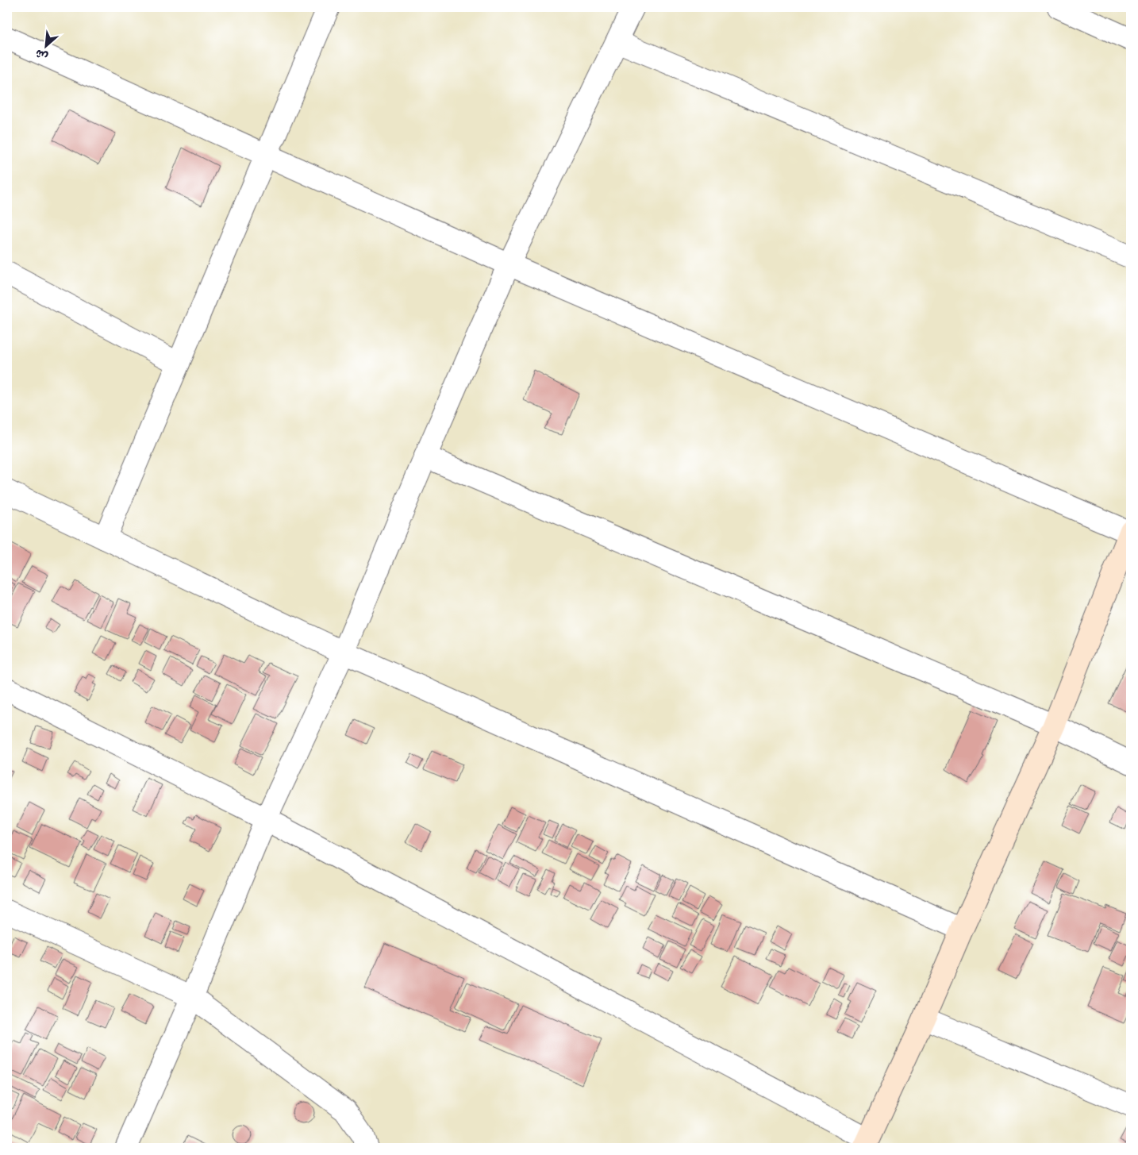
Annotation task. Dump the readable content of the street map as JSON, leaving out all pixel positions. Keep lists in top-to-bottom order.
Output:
{
  "north": "bottom left"
}
